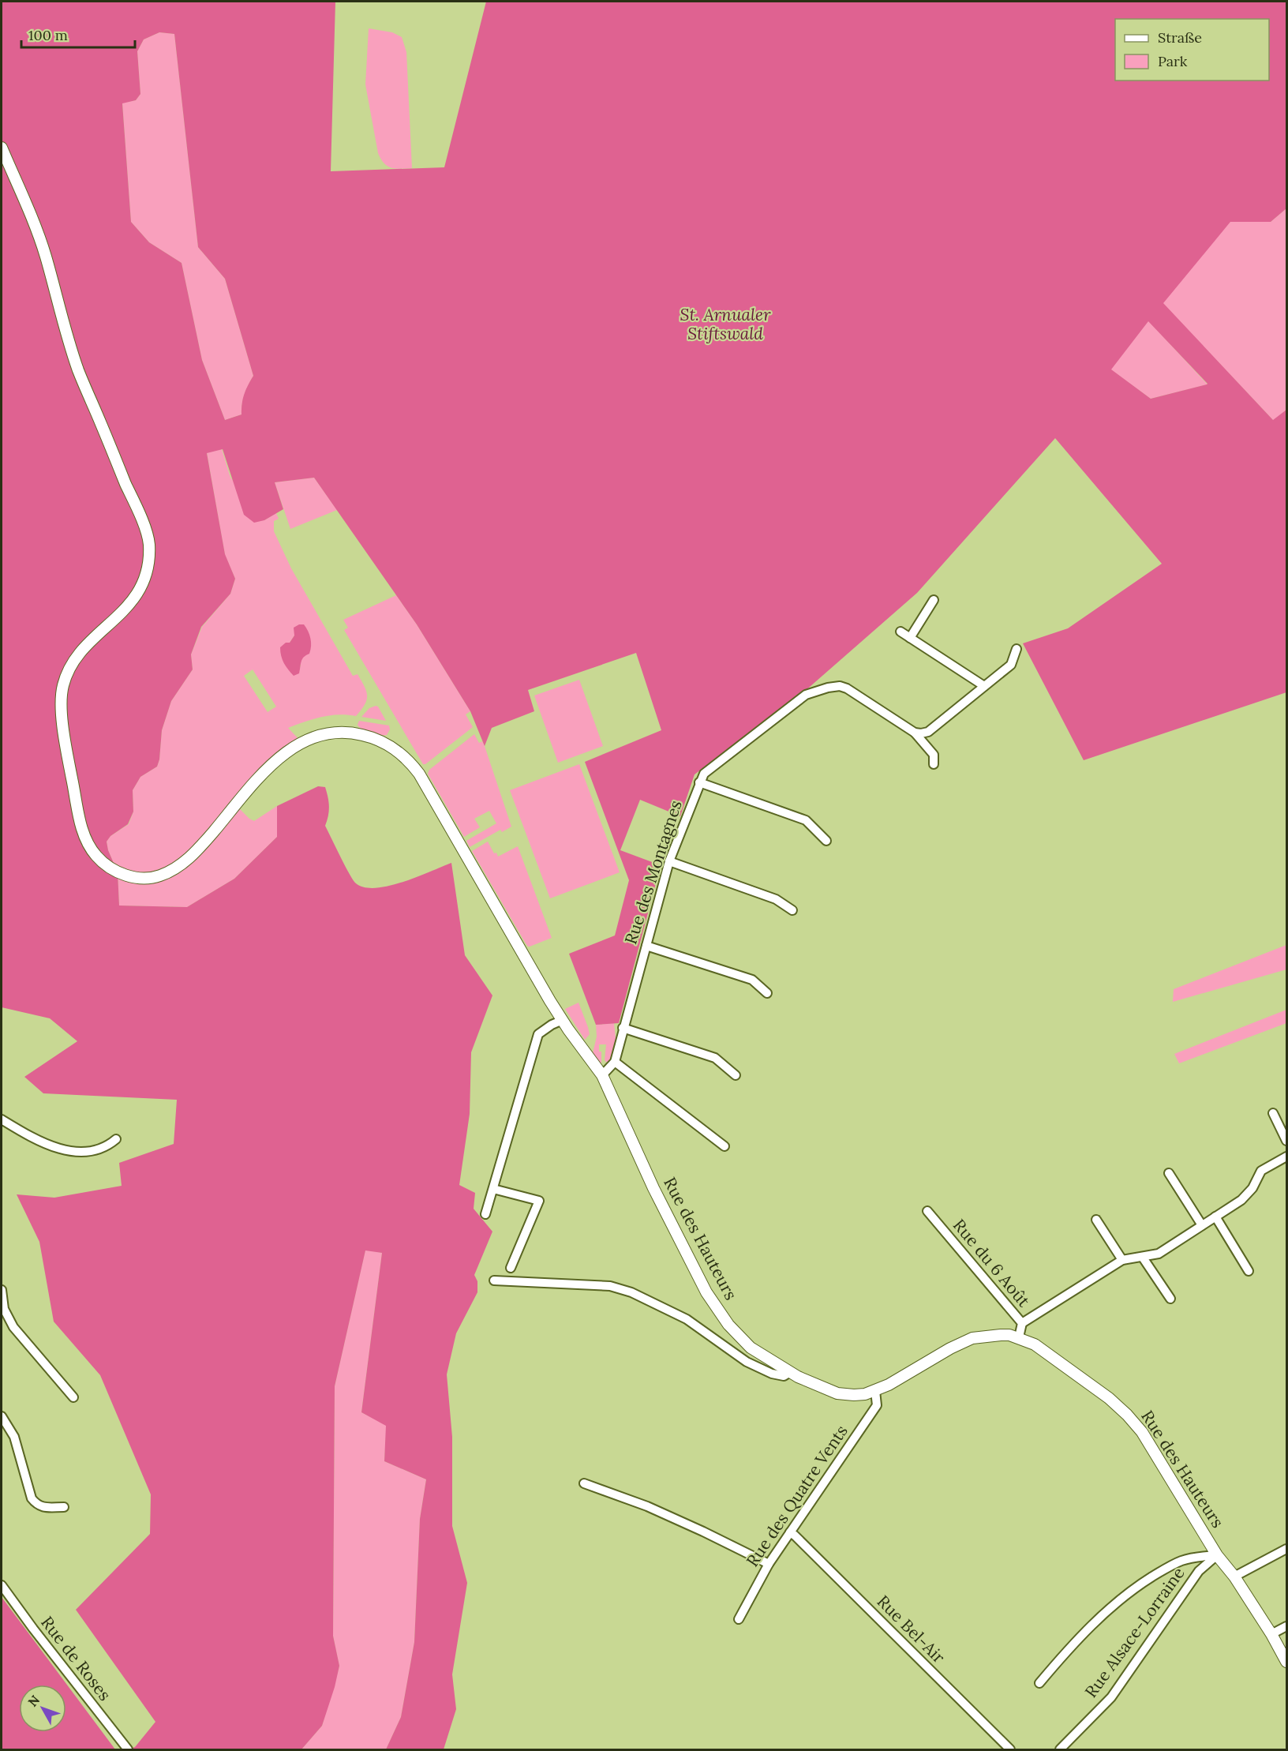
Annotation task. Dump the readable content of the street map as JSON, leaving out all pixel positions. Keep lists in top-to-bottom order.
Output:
{
  "streets": {
    "street": [
      "Rue des Montagnes",
      "Rue des Hauteurs",
      "Rue du 6 Août",
      "Rue des Quatre Vents",
      "Rue Bel-Air",
      "Rue Alsace-Lorraine",
      "Rue de Roses"
    ]
  },
  "crossings": [
    ["Rue des Hauteurs", "Rue du 6 Août"],
    ["Rue des Hauteurs", "Rue des Quatre Vents"],
    ["Rue des Hauteurs", "Rue Alsace-Lorraine"],
    ["Rue des Quatre Vents", "Rue Bel-Air"]
  ],
  "parks": ["St. Arnualer Stiftswald"],
  "legend": ["Straße", "Park"],
  "scale_bar": "100 m",
  "north": "top left"
}
